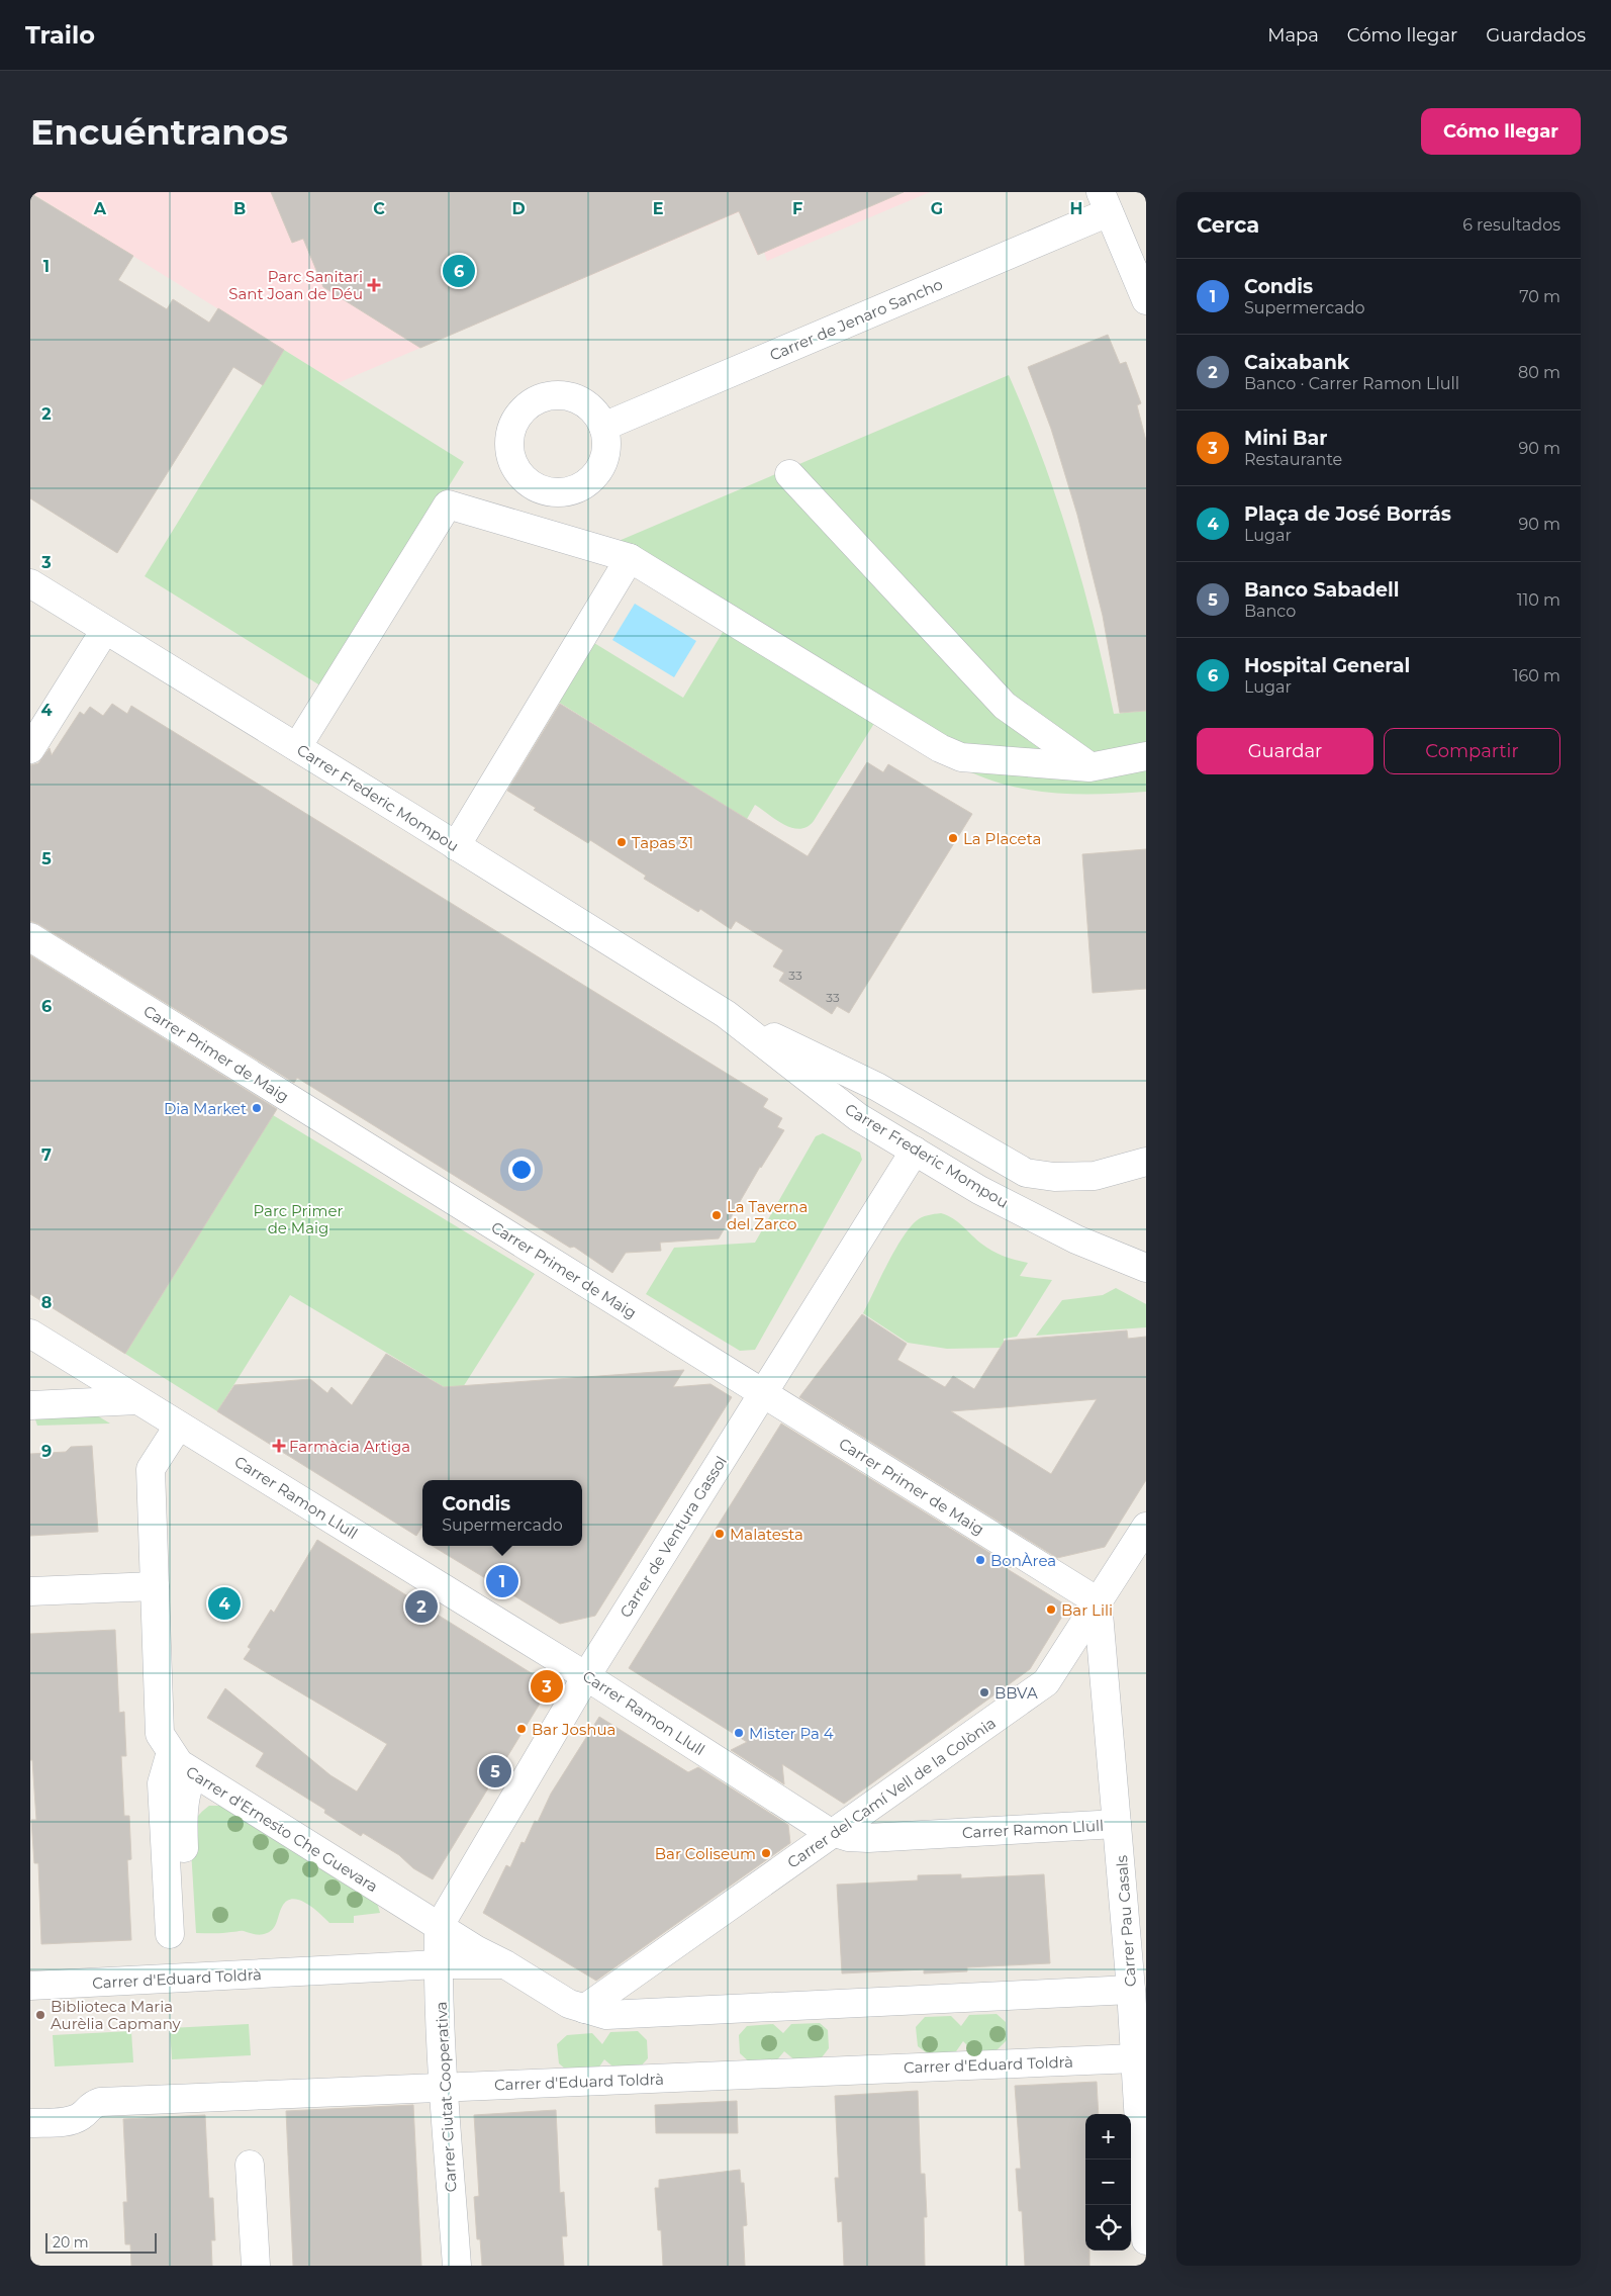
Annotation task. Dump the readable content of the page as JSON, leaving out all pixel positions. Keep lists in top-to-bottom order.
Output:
{
  "streets": {
    "street": [
      "Carrer de Jenaro Sancho",
      "Carrer Frederic Mompou",
      "Carrer Primer de Maig",
      "Carrer Ramon Llull",
      "Carrer de Ventura Gassol",
      "Carrer del Camí Vell de la Colònia",
      "Carrer d'Ernesto Che Guevara",
      "Carrer Pau Casals",
      "Carrer d'Eduard Toldrà",
      "Carrer Ciutat Cooperativa"
    ]
  },
  "crossings": [
    ["Carrer Frederic Mompou", "Carrer de Ventura Gassol"],
    ["Carrer Primer de Maig", "Carrer de Ventura Gassol"],
    ["Carrer Primer de Maig", "Carrer del Camí Vell de la Colònia"],
    ["Carrer Primer de Maig", "Carrer Pau Casals"],
    ["Carrer Ramon Llull", "Carrer de Ventura Gassol"],
    ["Carrer Ramon Llull", "Carrer del Camí Vell de la Colònia"],
    ["Carrer Ramon Llull", "Carrer d'Ernesto Che Guevara"],
    ["Carrer Ramon Llull", "Carrer Pau Casals"],
    ["Carrer de Ventura Gassol", "Carrer d'Ernesto Che Guevara"],
    ["Carrer de Ventura Gassol", "Carrer Ciutat Cooperativa"],
    ["Carrer del Camí Vell de la Colònia", "Carrer d'Ernesto Che Guevara"],
    ["Carrer del Camí Vell de la Colònia", "Carrer Pau Casals"],
    ["Carrer d'Ernesto Che Guevara", "Carrer d'Eduard Toldrà"],
    ["Carrer d'Ernesto Che Guevara", "Carrer Ciutat Cooperativa"],
    ["Carrer Pau Casals", "Carrer d'Eduard Toldrà"],
    ["Carrer d'Eduard Toldrà", "Carrer Ciutat Cooperativa"]
  ],
  "parks": ["Parc Primer de Maig"],
  "places": {
    "health": ["Parc Sanitari Sant Joan de Déu", "Farmàcia Artiga"],
    "other": [
      "La Placeta",
      "Tapas 31",
      "Dia Market",
      "La Taverna del Zarco",
      "Malatesta",
      "BonÀrea",
      "Bar Lili",
      "BBVA",
      "Bar Joshua",
      "Mister Pa 4",
      "Bar Coliseum",
      "Biblioteca Maria Aurèlia Capmany"
    ]
  },
  "house_numbers": ["33", "33"],
  "scale_bar": "20 m",
  "page": {
    "header": "Trailo",
    "nav": ["Mapa", "Cómo llegar", "Guardados"],
    "buttons": [
      "Cómo llegar",
      ["Guardar", "Compartir"]
    ],
    "title": "Encuéntranos",
    "heading": ["Cerca", "6 resultados"],
    "pins": [
      "6",
      "1",
      "4",
      "2",
      "3",
      "5"
    ],
    "list": [
      {
        "mark": "1",
        "name": "Condis",
        "note": "Supermercado",
        "value": "70 m"
      },
      {
        "mark": "2",
        "name": "Caixabank",
        "note": "Banco · Carrer Ramon Llull",
        "value": "80 m"
      },
      {
        "mark": "3",
        "name": "Mini Bar",
        "note": "Restaurante",
        "value": "90 m"
      },
      {
        "mark": "4",
        "name": "Plaça de José Borrás",
        "note": "Lugar",
        "value": "90 m"
      },
      {
        "mark": "5",
        "name": "Banco Sabadell",
        "note": "Banco",
        "value": "110 m"
      },
      {
        "mark": "6",
        "name": "Hospital General",
        "note": "Lugar",
        "value": "160 m"
      }
    ],
    "popup": ["Condis", "Supermercado"],
    "map_buttons": ["+", "−"],
    "scale": "20 m"
  },
  "grid": {
    "columns": [
      "A",
      "B",
      "C",
      "D",
      "E",
      "F",
      "G",
      "H"
    ],
    "rows": [
      "1",
      "2",
      "3",
      "4",
      "5",
      "6",
      "7",
      "8",
      "9"
    ]
  }
}
